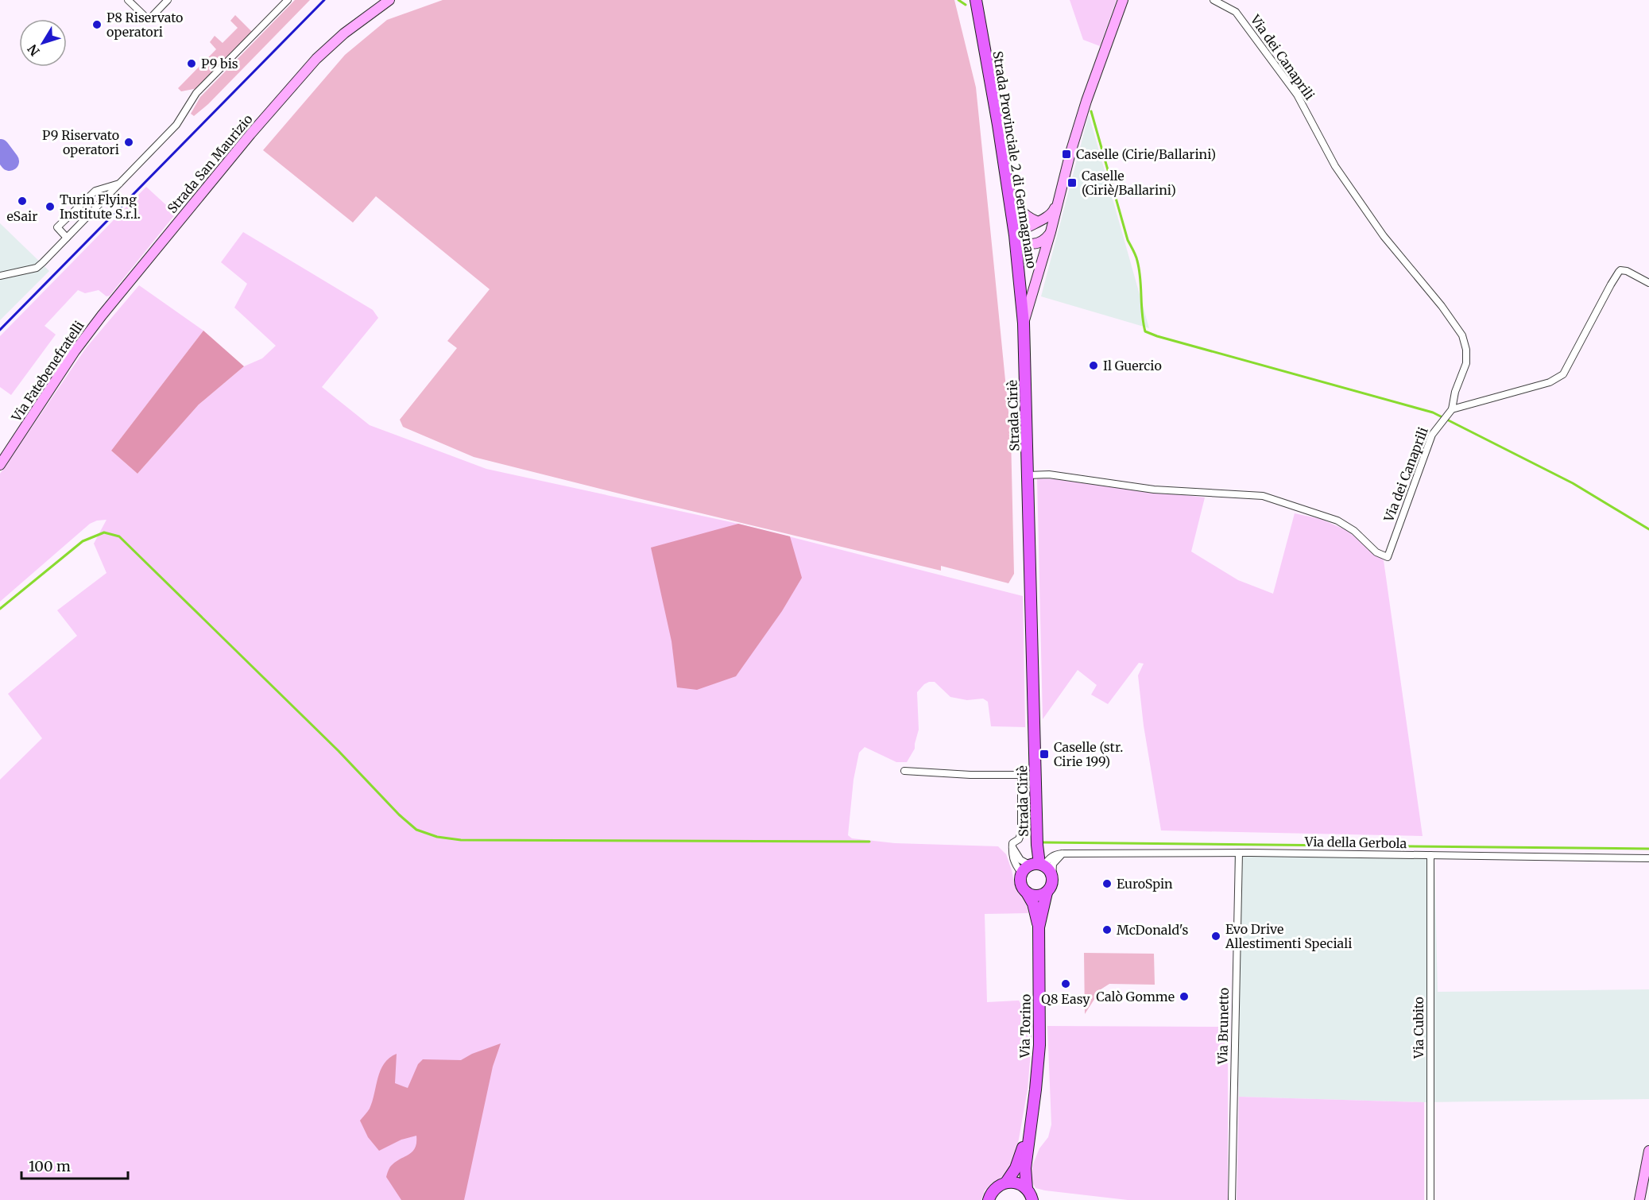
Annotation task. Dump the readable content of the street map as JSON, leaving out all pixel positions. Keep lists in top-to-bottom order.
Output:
{
  "streets": {
    "main road": [
      "Strada Provinciale 2 di Germagnano",
      "Strada San Maurizio",
      "Via Fatebenefratelli",
      "Strada Ciriè",
      "Via Torino"
    ],
    "street": [
      "Via dei Canaprili",
      "Via della Gerbola",
      "Via Brunetto",
      "Via Cubito"
    ]
  },
  "crossings": [
    ["Via dei Canaprili", "Strada Ciriè"],
    ["Strada Provinciale 2 di Germagnano", "Strada Ciriè"],
    ["Strada San Maurizio", "Via Fatebenefratelli"],
    ["Strada Ciriè", "Via Torino"],
    ["Via della Gerbola", "Via Brunetto"],
    ["Via della Gerbola", "Via Cubito"]
  ],
  "places": {
    "other": [
      "P8 Riservato operatori",
      "P9 bis",
      "P9 Riservato operatori",
      "eSair",
      "Turin Flying Institute S.r.l.",
      "Il Guercio",
      "EuroSpin",
      "McDonald's",
      "Evo Drive Allestimenti Speciali",
      "Q8 Easy",
      "Calò Gomme"
    ],
    "transit": ["Caselle (Cirie/Ballarini)", "Caselle (Ciriè/Ballarini)", "Caselle (str. Cirie 199)"]
  },
  "scale_bar": "100 m",
  "north": "bottom left"
}
